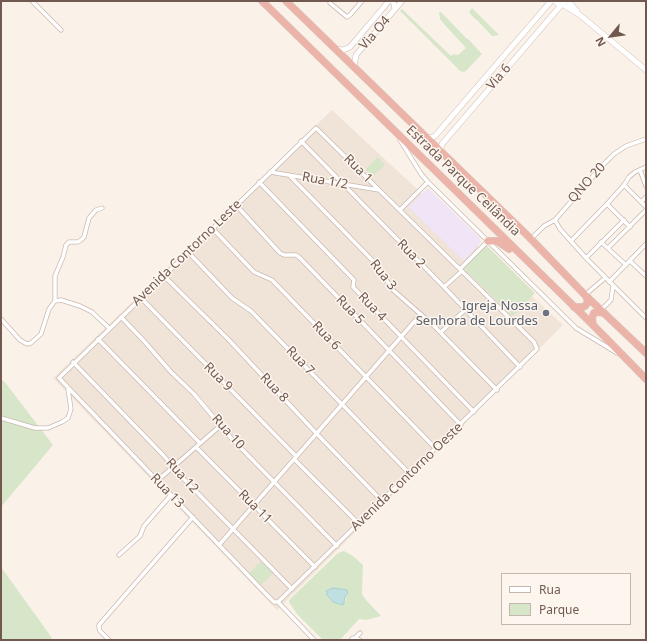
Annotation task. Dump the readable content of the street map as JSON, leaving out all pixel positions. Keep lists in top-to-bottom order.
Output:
{
  "streets": {
    "highway": ["Estrada Parque Ceilândia"],
    "main road": ["Via O4", "Via 6"],
    "street": [
      "Rua 1",
      "Rua 1/2",
      "QNO 20",
      "Avenida Contorno Leste",
      "Rua 2",
      "Rua 3",
      "Rua 4",
      "Rua 5",
      "Rua 6",
      "Rua 7",
      "Rua 9",
      "Rua 8",
      "Rua 10",
      "Rua 12",
      "Avenida Contorno Oeste",
      "Rua 13",
      "Rua 11"
    ]
  },
  "crossings": [
    ["Via O4", "Estrada Parque Ceilândia"],
    ["Via 6", "Estrada Parque Ceilândia"],
    ["Rua 1", "Rua 1/2"],
    ["Rua 1", "Avenida Contorno Leste"],
    ["Rua 1", "Avenida Contorno Oeste"],
    ["Rua 1/2", "Avenida Contorno Leste"],
    ["Rua 1/2", "Rua 2"],
    ["Rua 1/2", "Rua 3"],
    ["Estrada Parque Ceilândia", "QNO 20"],
    ["Avenida Contorno Leste", "Rua 2"],
    ["Avenida Contorno Leste", "Rua 4"],
    ["Avenida Contorno Leste", "Rua 5"],
    ["Avenida Contorno Leste", "Rua 6"],
    ["Avenida Contorno Leste", "Rua 7"],
    ["Avenida Contorno Leste", "Rua 9"],
    ["Avenida Contorno Leste", "Rua 8"],
    ["Avenida Contorno Leste", "Rua 10"],
    ["Avenida Contorno Leste", "Rua 12"],
    ["Avenida Contorno Leste", "Rua 13"],
    ["Rua 2", "Avenida Contorno Oeste"],
    ["Rua 3", "Avenida Contorno Oeste"],
    ["Rua 4", "Avenida Contorno Oeste"],
    ["Rua 5", "Avenida Contorno Oeste"],
    ["Rua 6", "Avenida Contorno Oeste"],
    ["Rua 7", "Avenida Contorno Oeste"],
    ["Rua 9", "Avenida Contorno Oeste"],
    ["Rua 8", "Avenida Contorno Oeste"],
    ["Rua 10", "Avenida Contorno Oeste"],
    ["Rua 12", "Avenida Contorno Oeste"],
    ["Avenida Contorno Oeste", "Rua 13"],
    ["Avenida Contorno Oeste", "Rua 11"]
  ],
  "places": ["Igreja Nossa Senhora de Lourdes"],
  "legend": ["Rua", "Parque"],
  "north": "bottom left"
}
